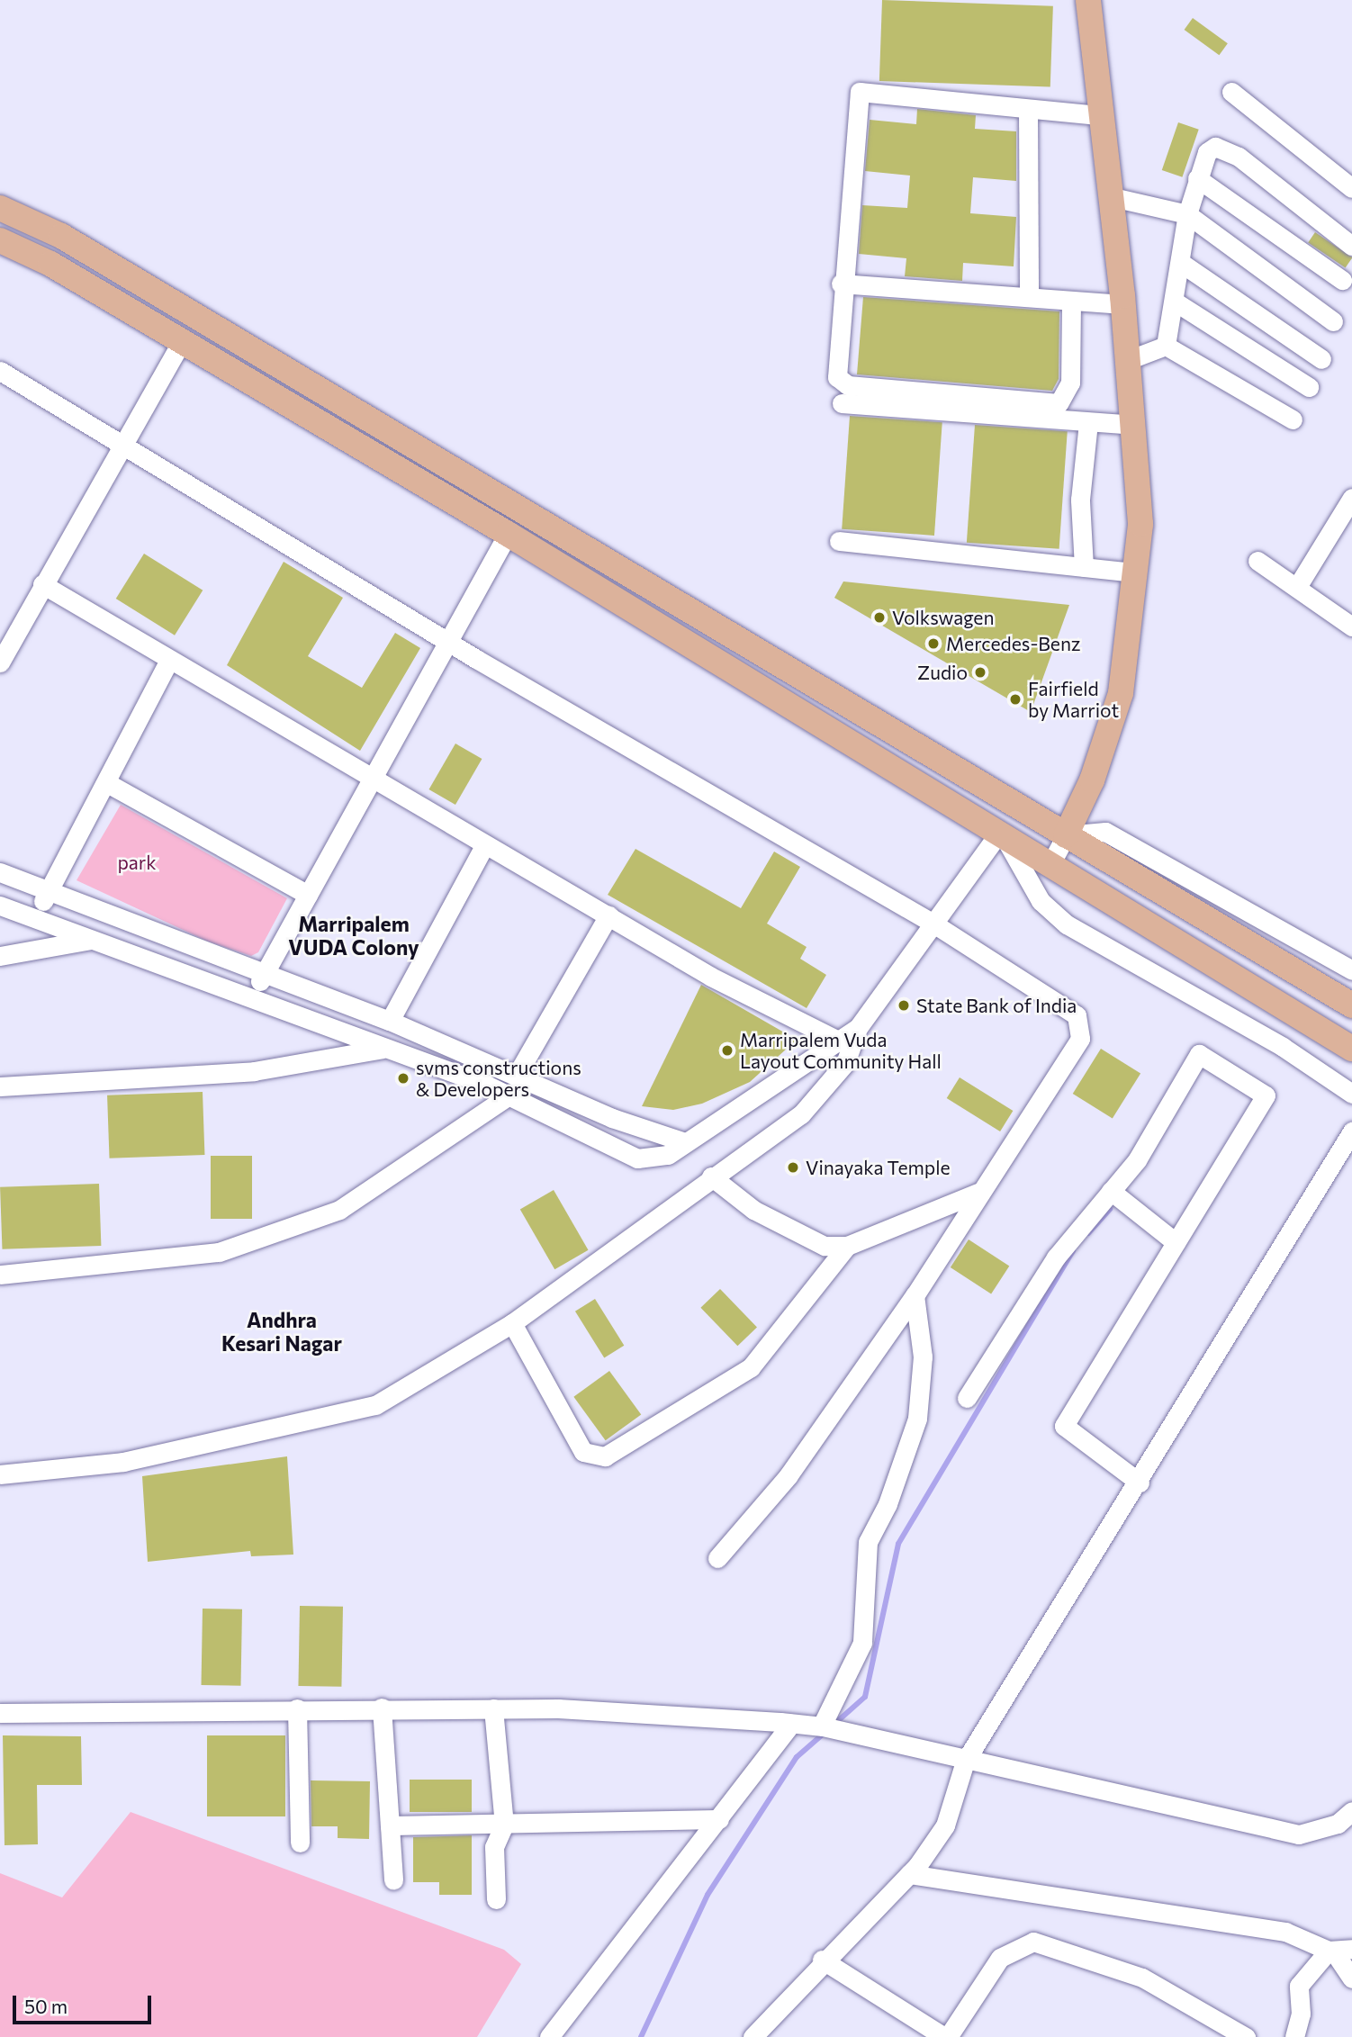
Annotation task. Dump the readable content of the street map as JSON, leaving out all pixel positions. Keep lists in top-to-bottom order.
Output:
{
  "districts": ["Marripalem VUDA Colony", "Andhra Kesari Nagar"],
  "parks": ["park"],
  "places": [
    "Volkswagen",
    "Mercedes-Benz",
    "Zudio",
    "Fairfield by Marriot",
    "State Bank of India",
    "Marripalem Vuda Layout Community Hall",
    "svms constructions & Developers",
    "Vinayaka Temple"
  ],
  "scale_bar": "50 m"
}
